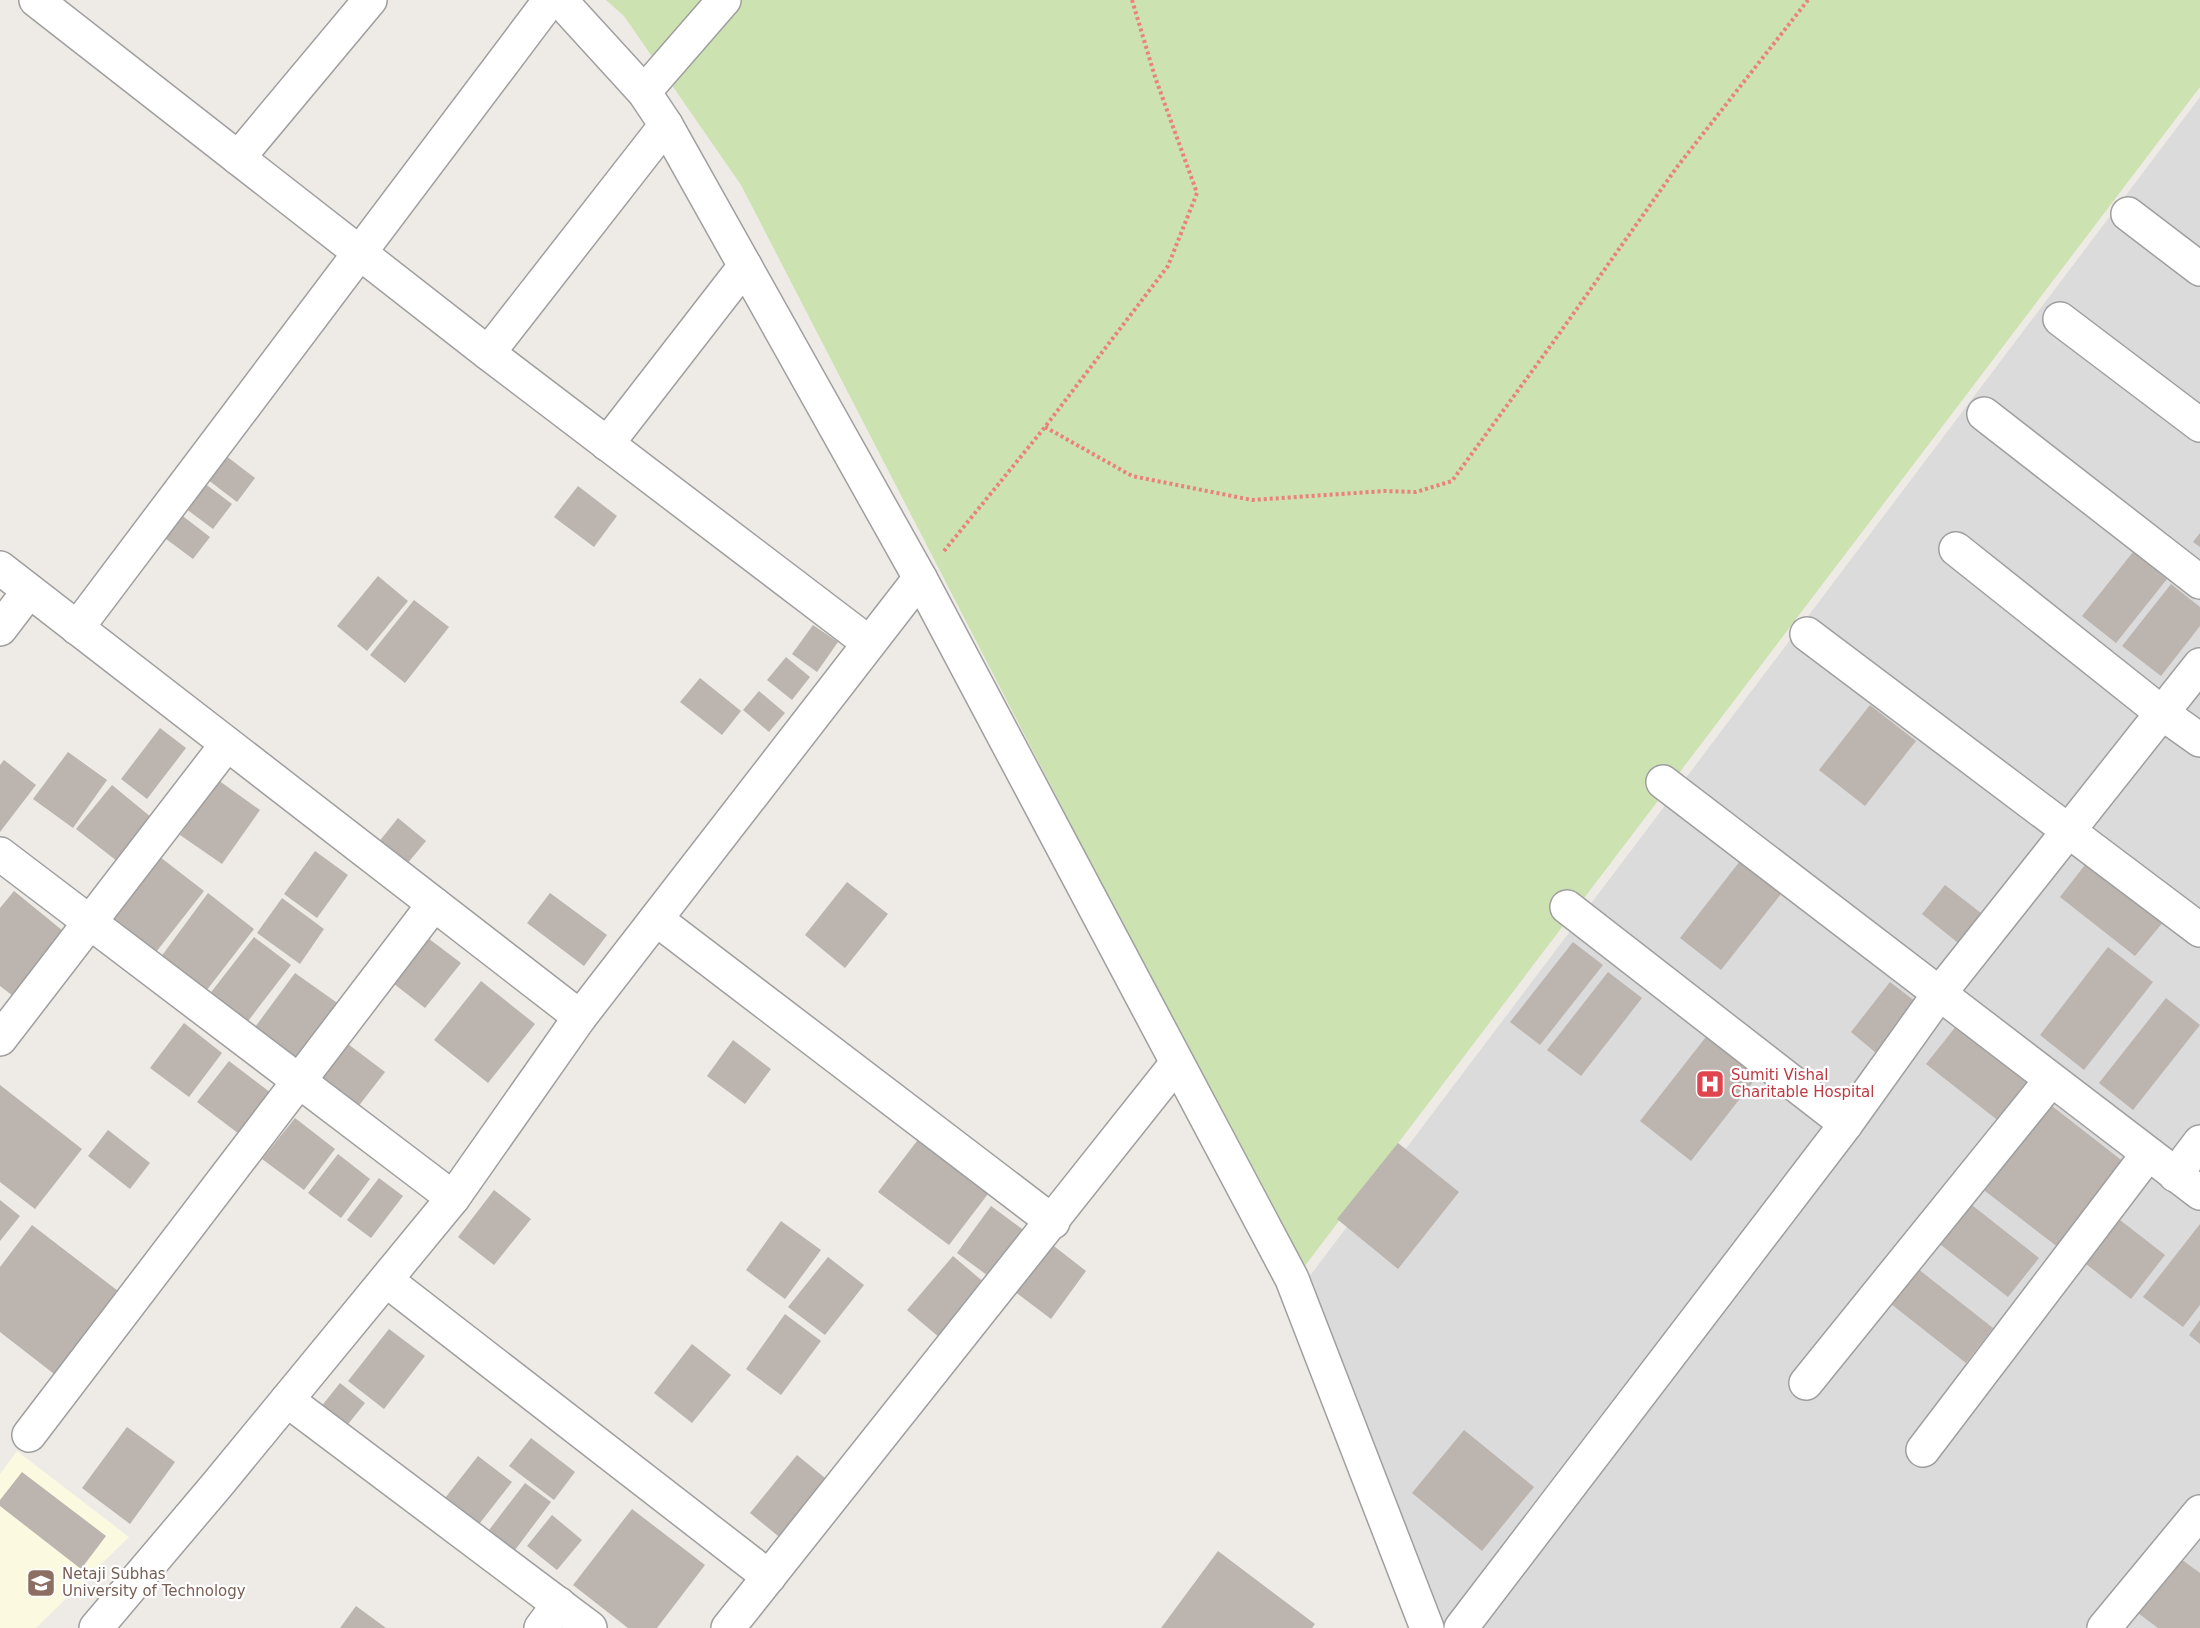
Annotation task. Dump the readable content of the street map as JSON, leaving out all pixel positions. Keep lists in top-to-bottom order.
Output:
{
  "places": {
    "hospital": ["Sumiti Vishal Charitable Hospital"],
    "school or university": ["Netaji Subhas University of Technology"]
  }
}
